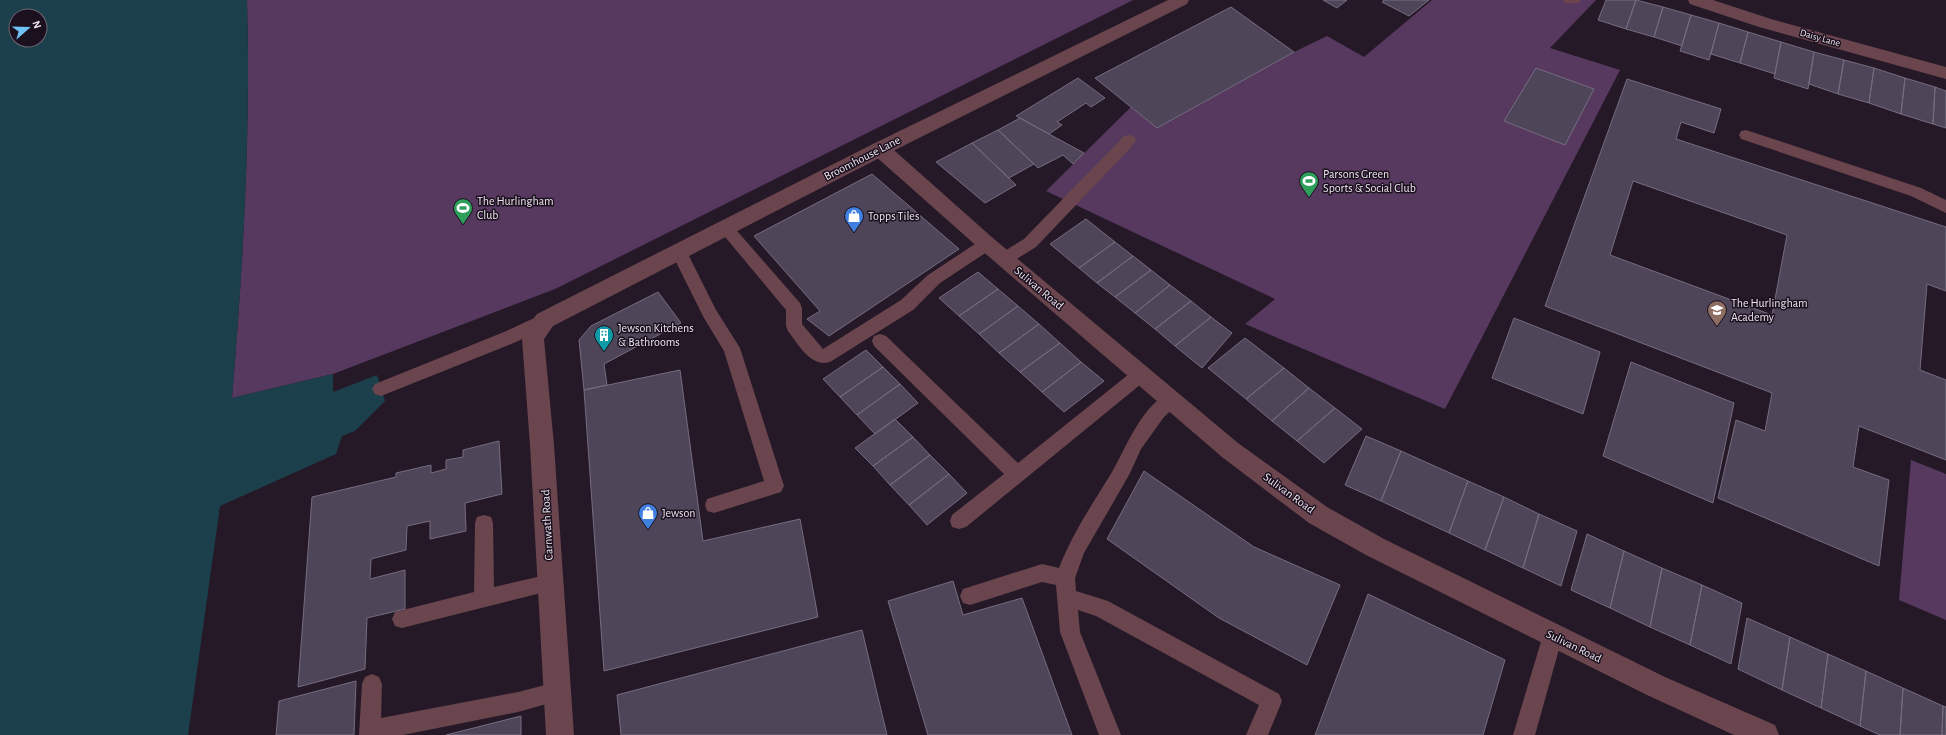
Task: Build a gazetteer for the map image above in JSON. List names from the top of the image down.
{
  "streets": {
    "street": [
      "Daisy Lane",
      "Broomhouse Lane",
      "Sulivan Road",
      "Carnwath Road"
    ]
  },
  "crossings": [
    ["Broomhouse Lane", "Sulivan Road"],
    ["Broomhouse Lane", "Carnwath Road"]
  ],
  "places": {
    "sports": ["Parsons Green Sports & Social Club", "The Hurlingham Club"],
    "shop": ["Topps Tiles", "Jewson"],
    "school or university": ["The Hurlingham Academy"],
    "building": ["Jewson Kitchens & Bathrooms"]
  },
  "north": "right"
}
